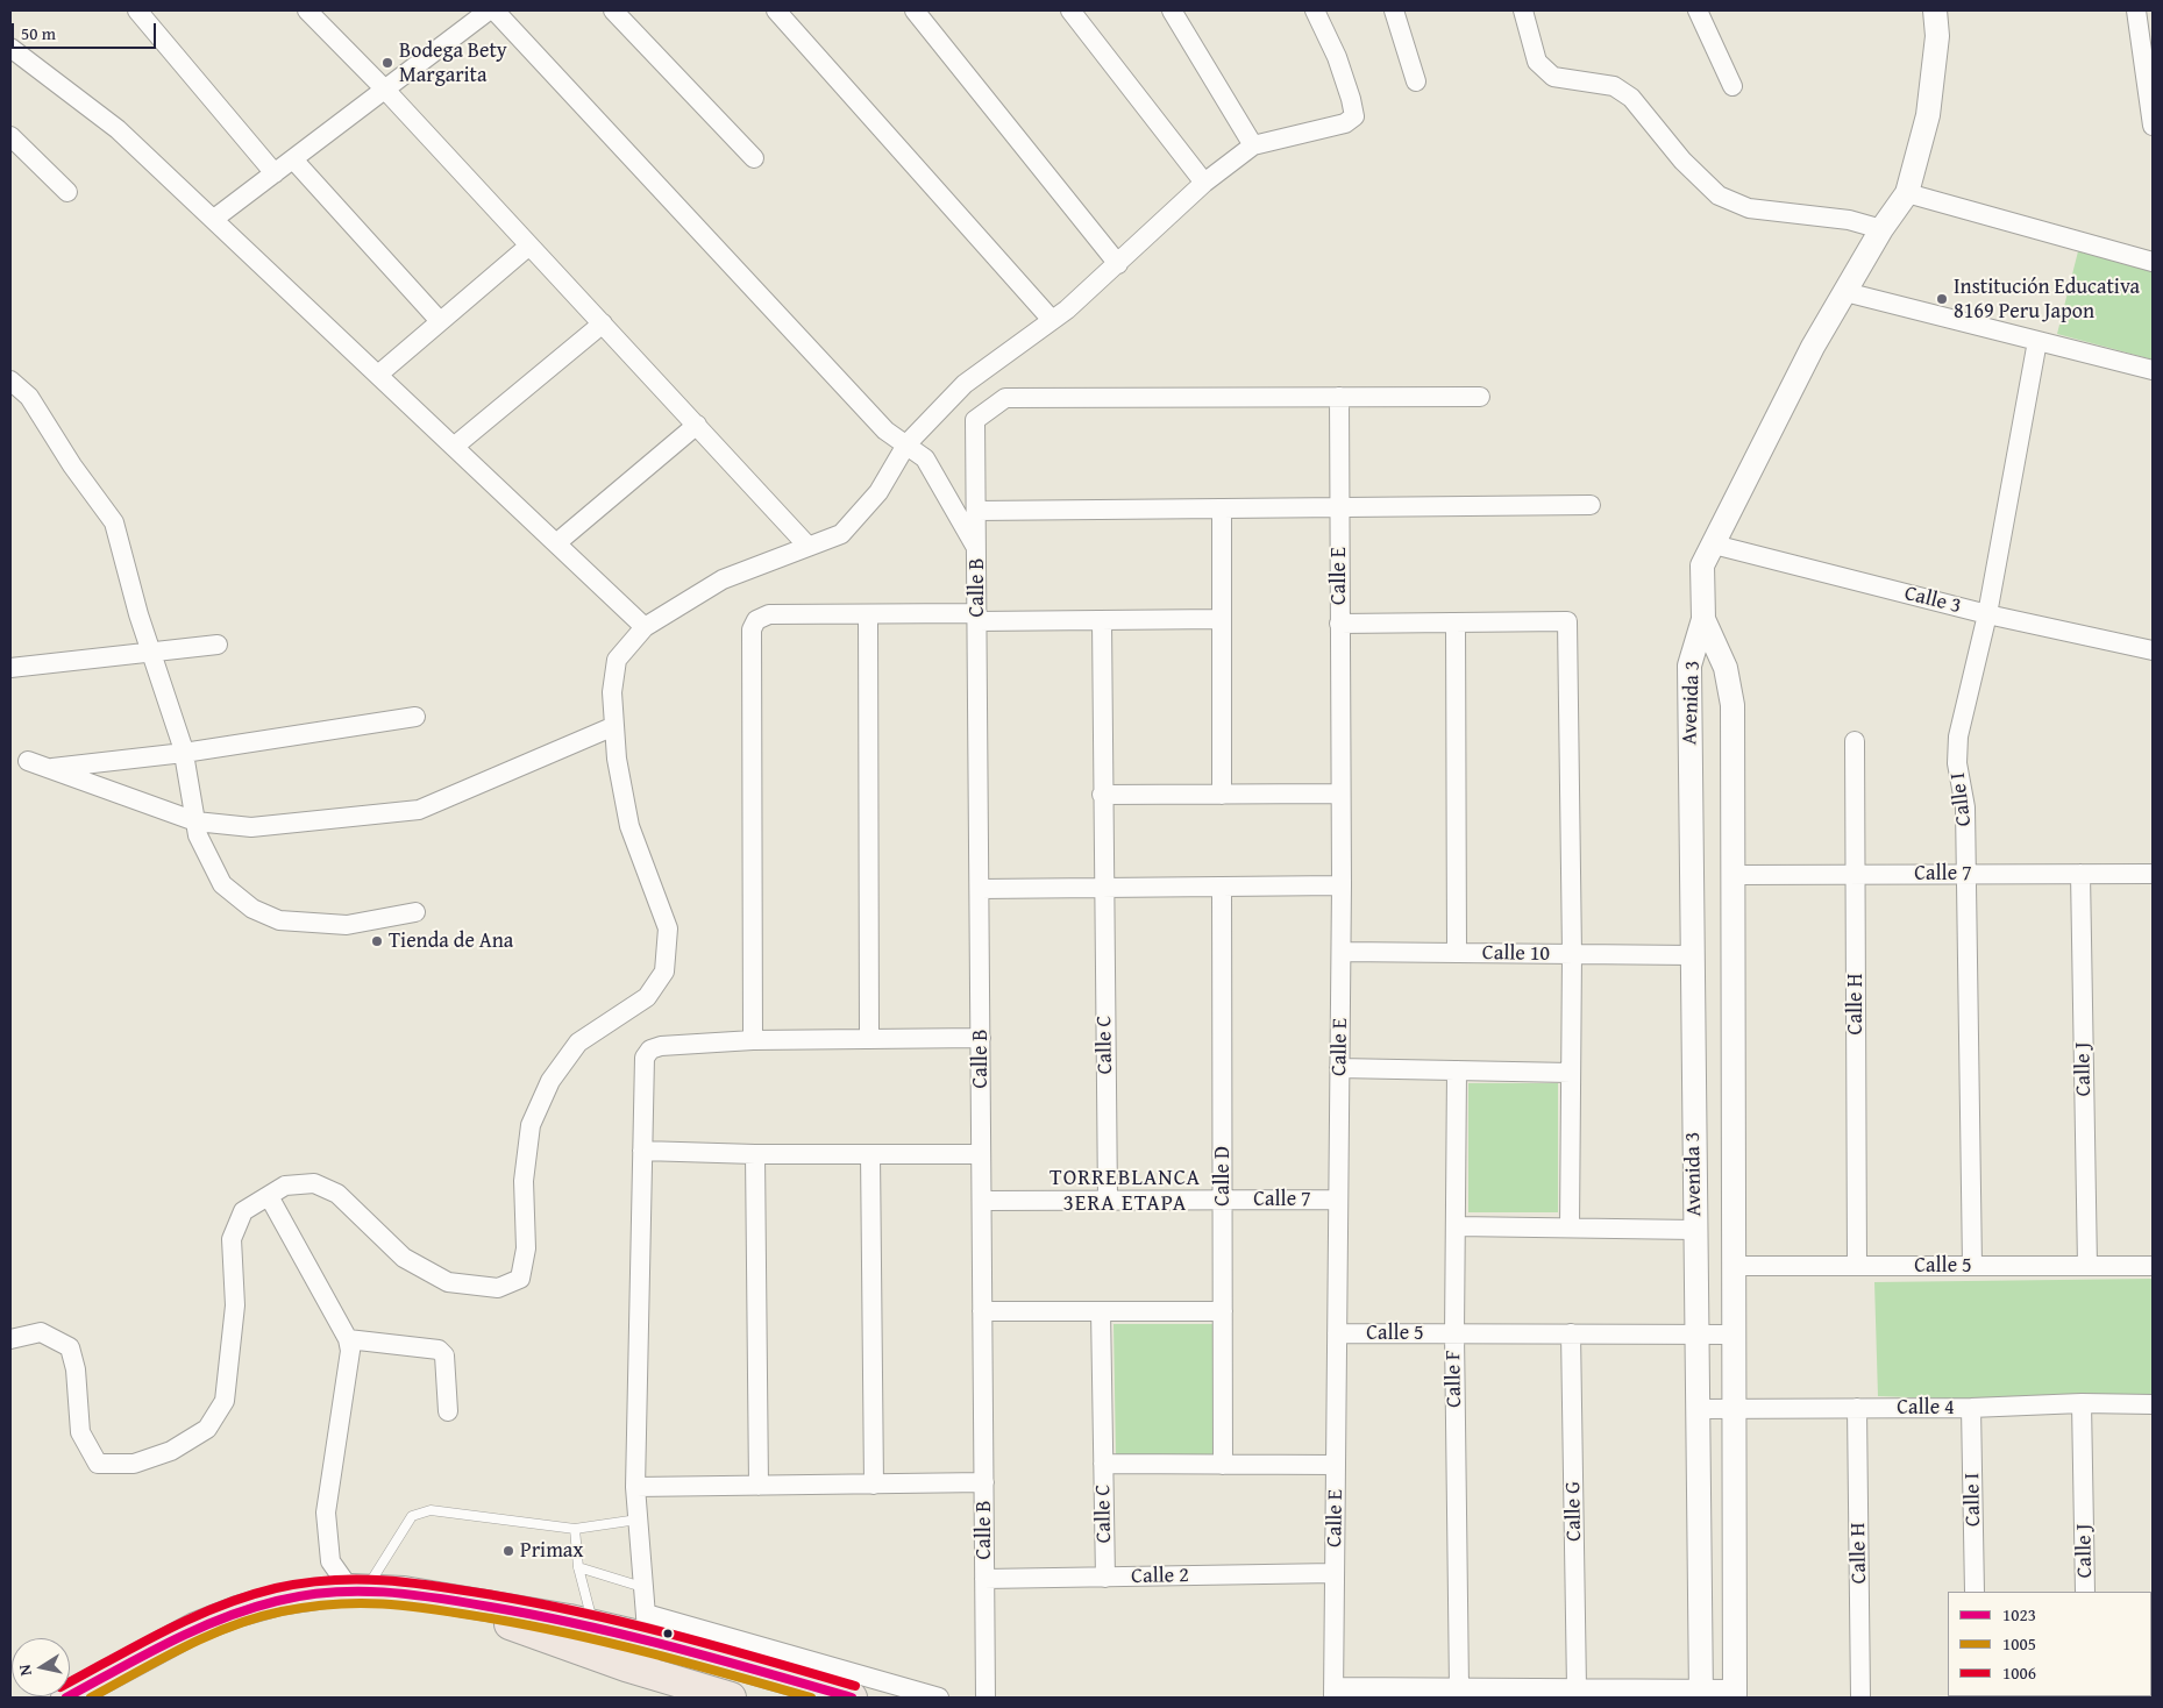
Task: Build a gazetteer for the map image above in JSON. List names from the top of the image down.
{
  "streets": {
    "street": [
      "Calle E",
      "Calle B",
      "Calle 3",
      "Avenida 3",
      "Calle I",
      "Calle 7",
      "Calle 10",
      "Calle H",
      "Calle C",
      "Calle J",
      "Calle D",
      "Calle 5",
      "Calle F",
      "Calle 4",
      "Calle G",
      "Calle 2"
    ]
  },
  "crossings": [
    ["Calle E", "Calle B"],
    ["Calle E", "Calle 7"],
    ["Calle E", "Calle 10"],
    ["Calle E", "Calle 5"],
    ["Calle E", "Calle 2"],
    ["Calle B", "Calle 7"],
    ["Calle B", "Calle 2"],
    ["Calle 3", "Calle I"],
    ["Avenida 3", "Calle 7"],
    ["Avenida 3", "Calle 10"],
    ["Avenida 3", "Calle 5"],
    ["Avenida 3", "Calle 4"],
    ["Calle I", "Calle 7"],
    ["Calle I", "Calle 5"],
    ["Calle I", "Calle 4"],
    ["Calle 7", "Calle H"],
    ["Calle 7", "Calle C"],
    ["Calle 7", "Calle J"],
    ["Calle 7", "Calle D"],
    ["Calle H", "Calle 5"],
    ["Calle H", "Calle 4"],
    ["Calle C", "Calle 2"],
    ["Calle J", "Calle 5"],
    ["Calle J", "Calle 4"],
    ["Calle 5", "Calle F"],
    ["Calle 5", "Calle G"]
  ],
  "districts": ["TORREBLANCA 3ERA ETAPA"],
  "places": [
    "Bodega Bety Margarita",
    "Institución Educativa 8169 Peru Japon",
    "Tienda de Ana",
    "Primax"
  ],
  "lines": ["transit line 1006", "transit line 1023", "transit line 1005"],
  "legend": ["1023", "1005", "1006"],
  "scale_bar": "50 m",
  "north": "left"
}
